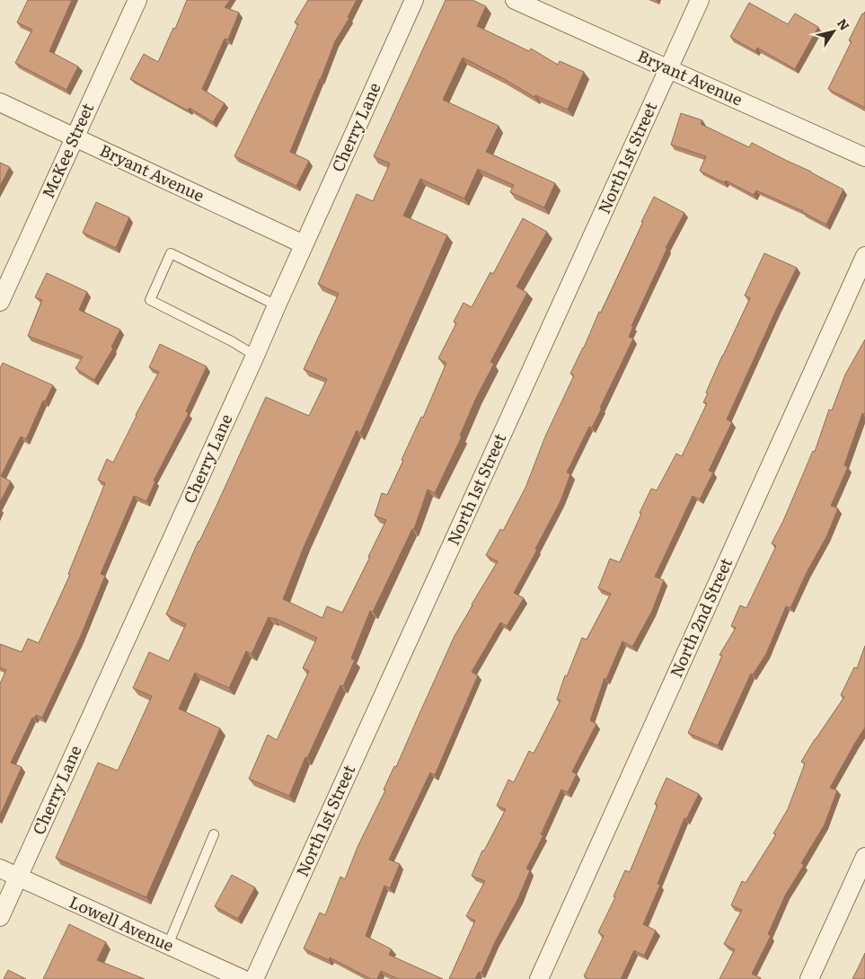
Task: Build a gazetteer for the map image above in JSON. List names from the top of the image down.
{
  "streets": {
    "street": [
      "Bryant Avenue",
      "Cherry Lane",
      "McKee Street",
      "North 1st Street",
      "North 2nd Street",
      "Lowell Avenue"
    ]
  },
  "crossings": [
    ["Bryant Avenue", "Cherry Lane"],
    ["Bryant Avenue", "McKee Street"],
    ["Bryant Avenue", "North 1st Street"],
    ["Cherry Lane", "Lowell Avenue"]
  ],
  "north": "top right"
}
